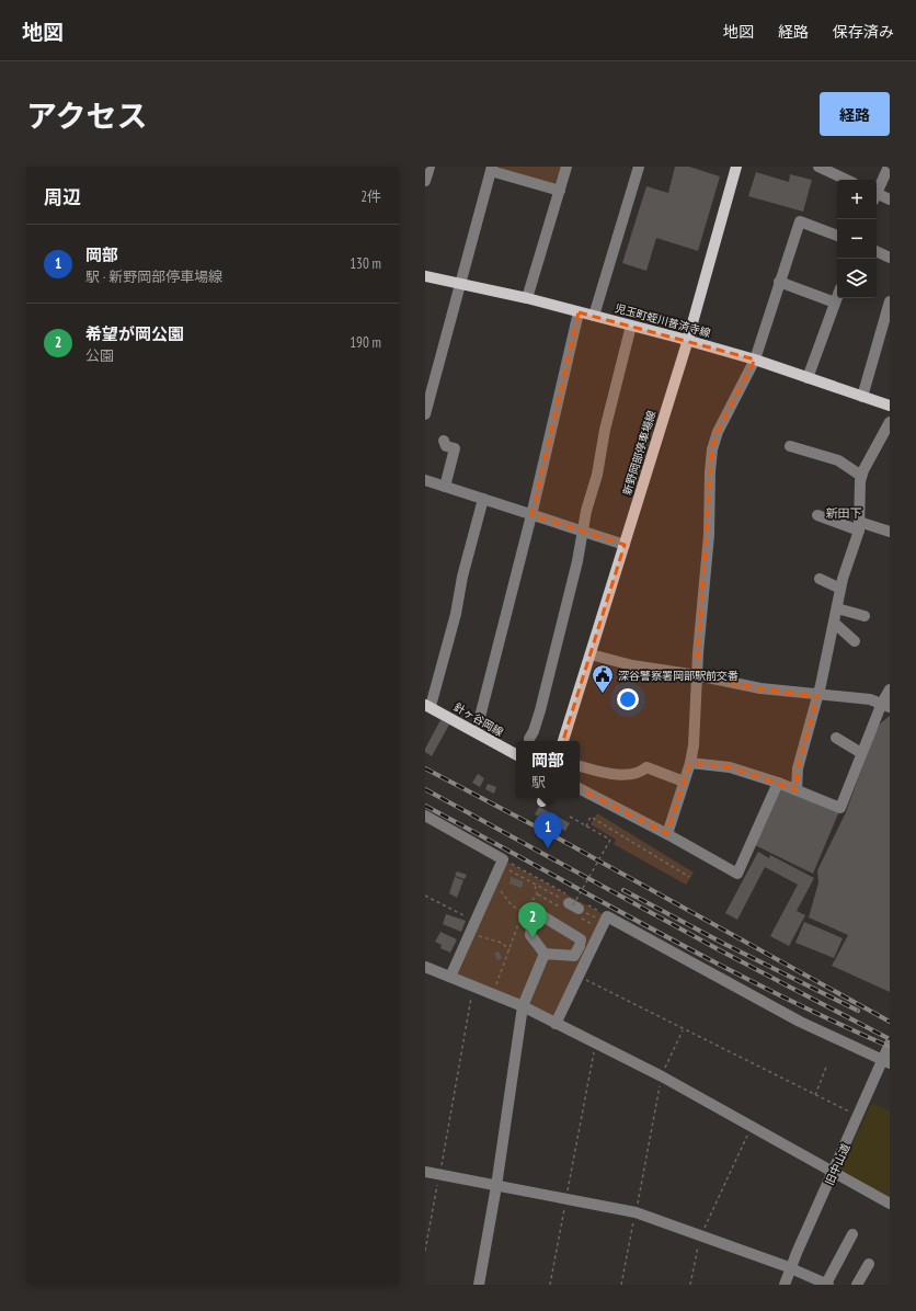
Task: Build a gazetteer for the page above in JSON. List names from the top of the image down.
{
  "streets": {
    "main road": ["児玉町蛭川普済寺線", "新野岡部停車場線", "針ヶ谷岡線"],
    "street": ["旧中山道"]
  },
  "crossings": [
    ["児玉町蛭川普済寺線", "新野岡部停車場線"]
  ],
  "districts": ["新田下"],
  "places": {
    "public building": ["深谷警察署岡部駅前交番"]
  },
  "page": {
    "header": "地図",
    "nav": ["地図", "経路", "保存済み"],
    "title": "アクセス",
    "buttons": "経路",
    "heading": ["周辺", "2件"],
    "map_buttons": ["+", "−"],
    "list": [
      {
        "mark": "1",
        "name": "岡部",
        "note": "駅 · 新野岡部停車場線",
        "value": "130 m"
      },
      {
        "mark": "2",
        "name": "希望が岡公園",
        "note": "公園",
        "value": "190 m"
      }
    ],
    "popup": ["岡部", "駅"],
    "pins": ["1", "2"]
  }
}
